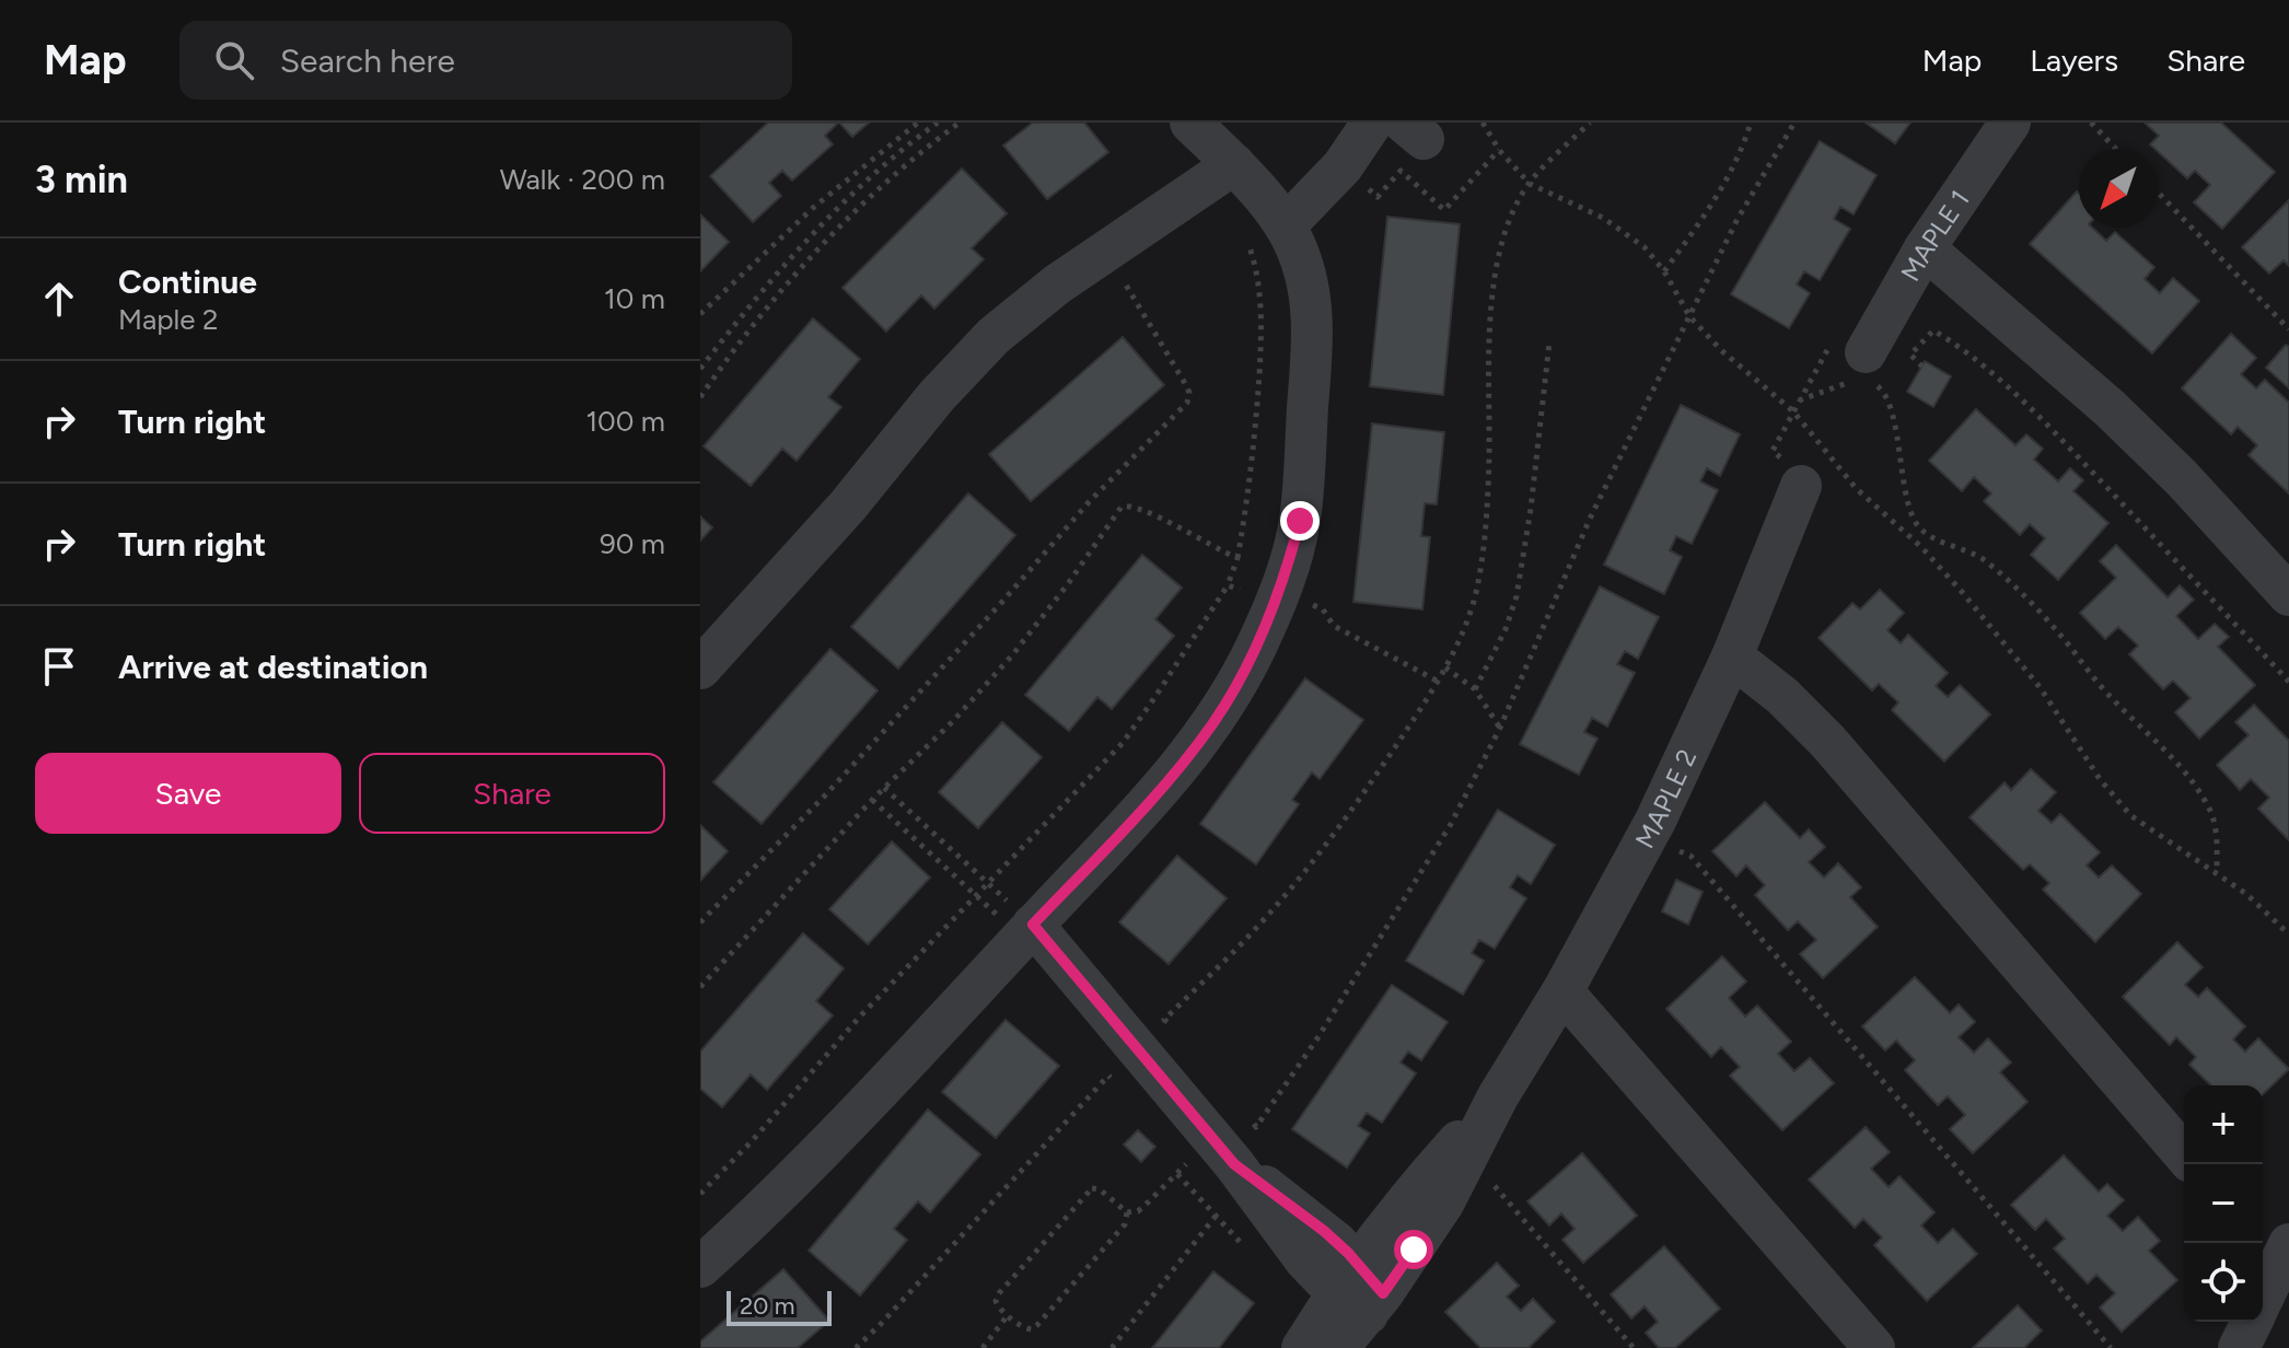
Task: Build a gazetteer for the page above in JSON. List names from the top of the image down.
{
  "streets": {
    "street": ["MAPLE 1", "MAPLE 2"]
  },
  "scale_bar": "20 m",
  "north": "bottom left",
  "page": {
    "header": "Map",
    "search": "Search here",
    "nav": ["Map", "Layers", "Share"],
    "heading": ["3 min", "Walk · 200 m"],
    "list": [
      ["Continue", "Maple 2", "10 m"],
      ["Turn right", "100 m"],
      ["Turn right", "90 m"],
      "Arrive at destination"
    ],
    "buttons": ["Save", "Share"],
    "map_buttons": ["+", "−"],
    "scale": "20 m"
  }
}
